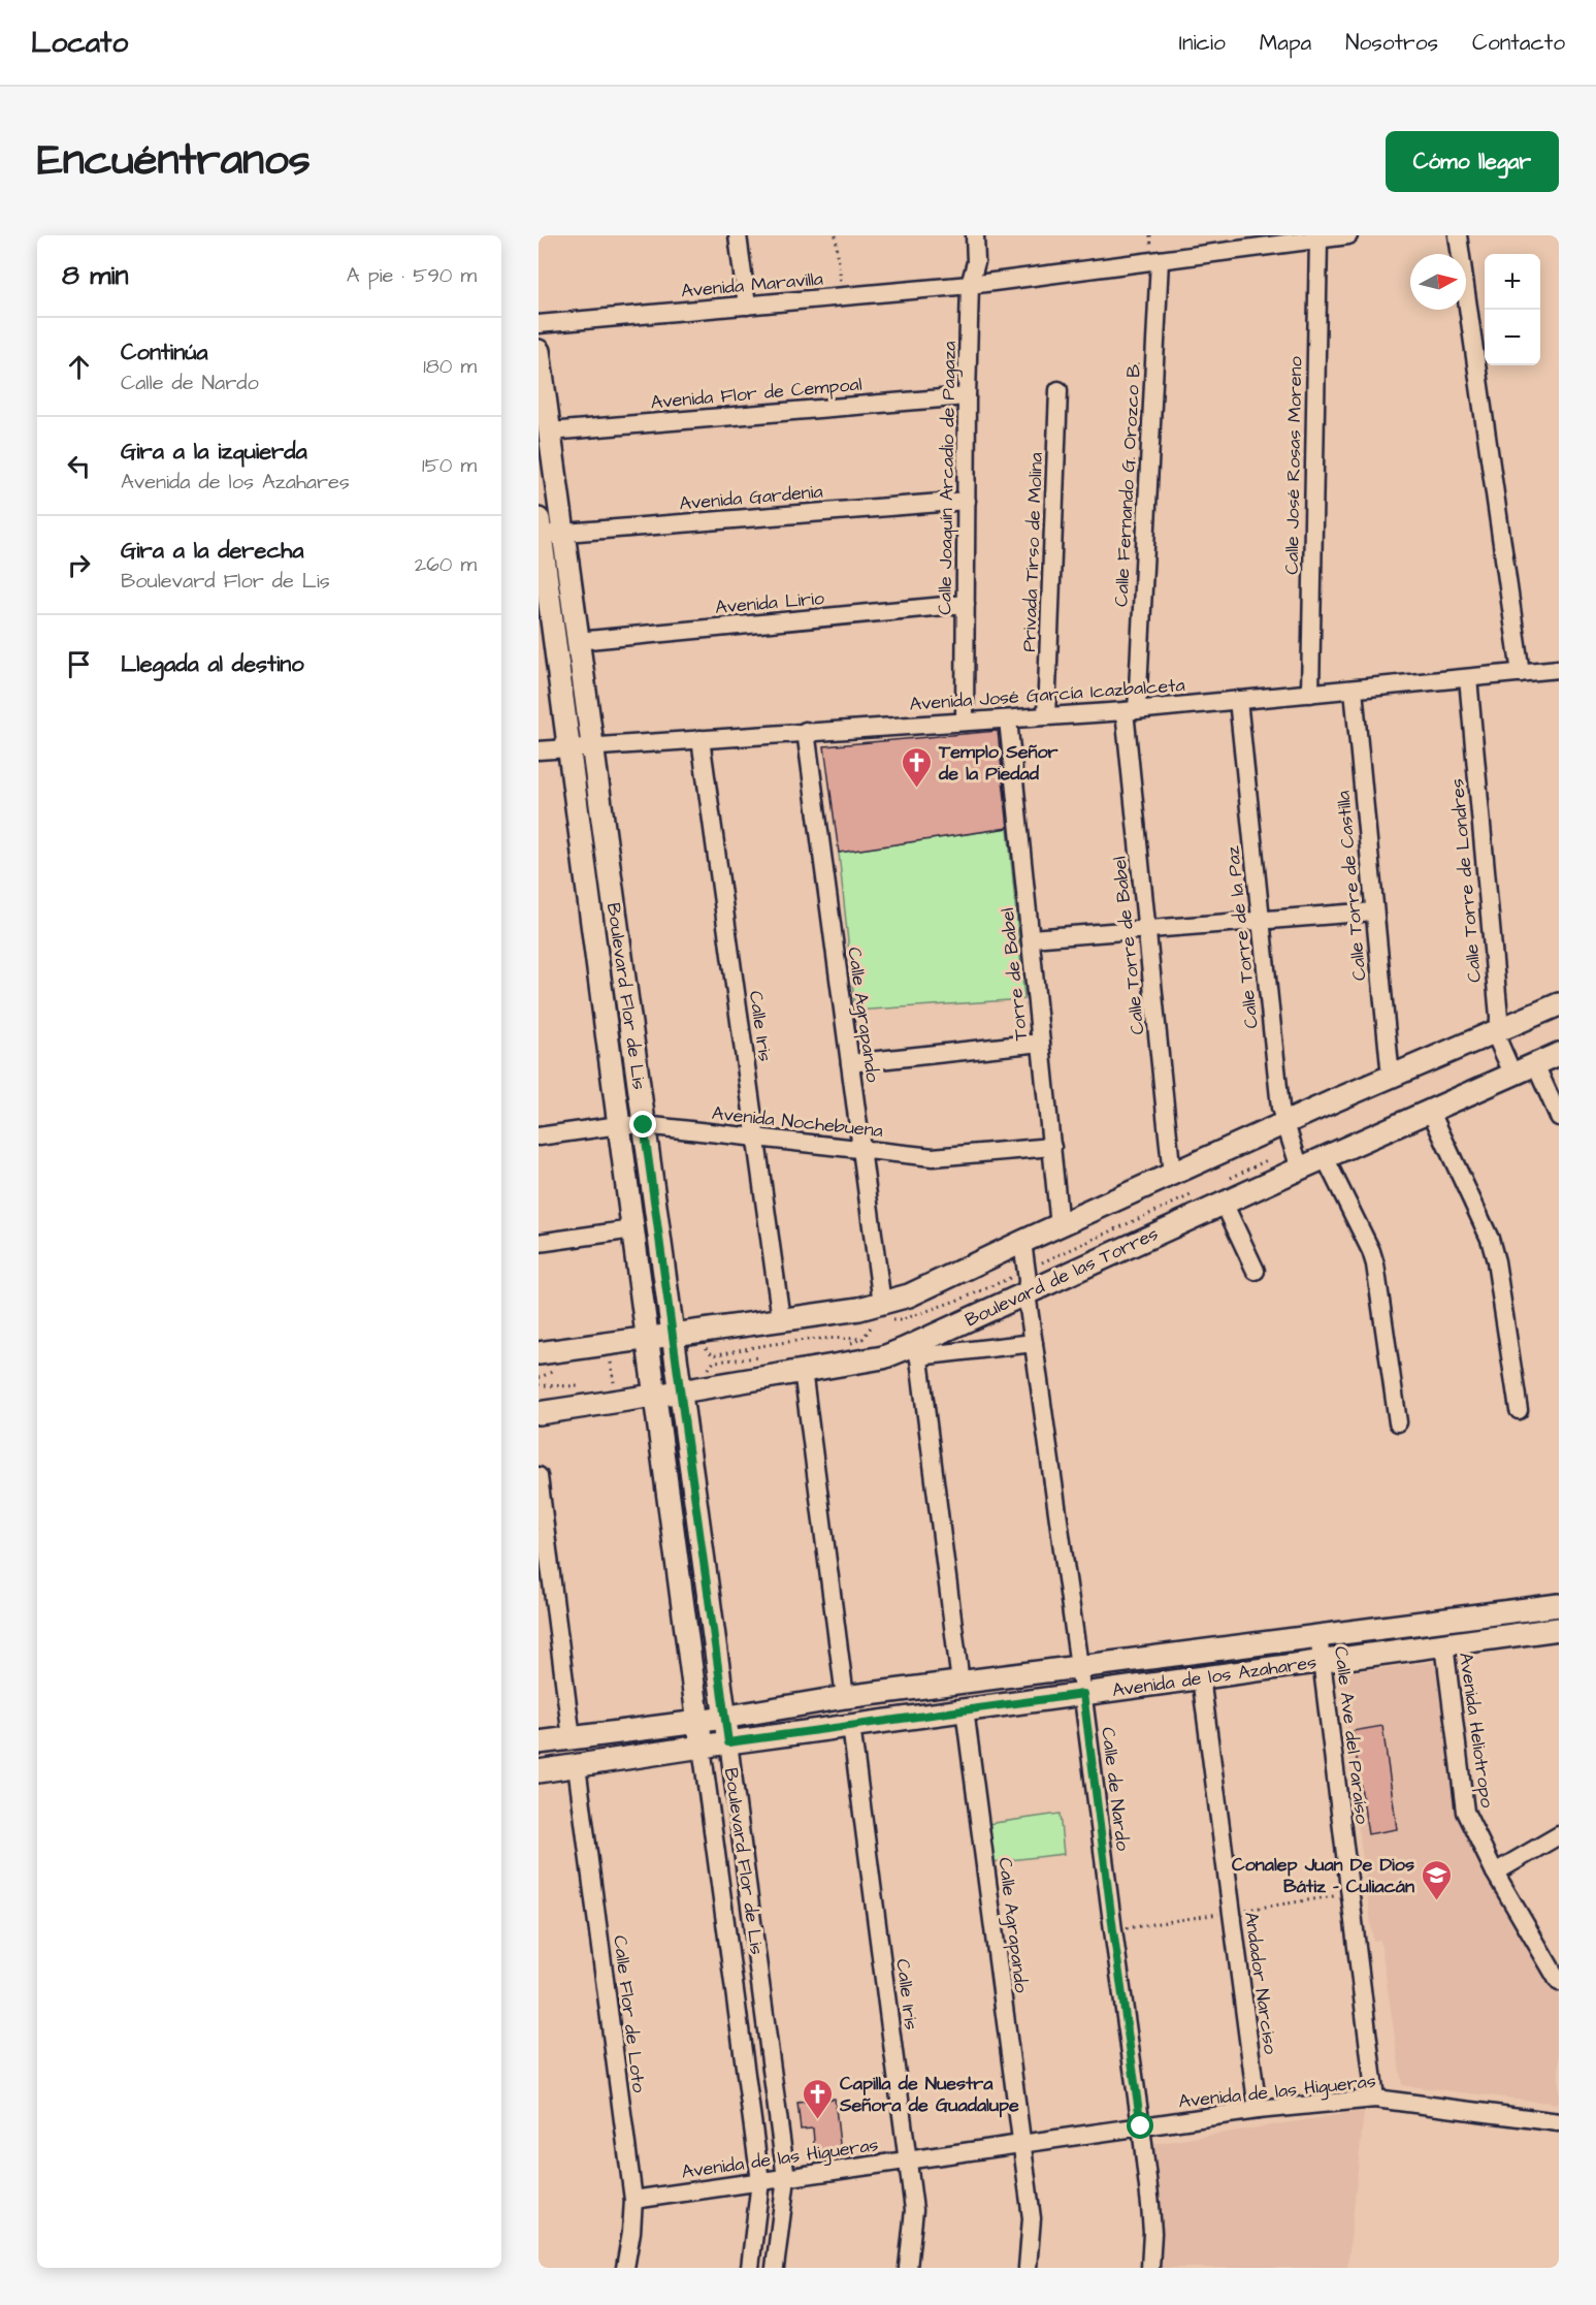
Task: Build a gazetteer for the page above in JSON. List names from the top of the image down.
{
  "streets": {
    "street": [
      "Avenida Maravilla",
      "Avenida Flor de Cempoal",
      "Calle José Rosas Moreno",
      "Calle Joaquín Arcadio de Pagaza",
      "Calle Fernando G. Orozco B.",
      "Avenida Gardenia",
      "Privada Tirso de Molina",
      "Avenida Lirio",
      "Avenida José García Icazbalceta",
      "Calle Torre de Londres",
      "Calle Torre de Castilla",
      "Calle Torre de la Paz",
      "Calle Torre de Babel",
      "Torre de Babel",
      "Boulevard Flor de Lis",
      "Calle Agrapando",
      "Calle Iris",
      "Avenida Nochebuena",
      "Boulevard de las Torres",
      "Avenida de los Azahares",
      "Avenida Heliotropo",
      "Calle Ave del Paraíso",
      "Calle de Nardo",
      "Andador Narciso",
      "Calle Flor de Loto",
      "Avenida de las Higueras"
    ]
  },
  "crossings": [
    ["Avenida Maravilla", "Calle José Rosas Moreno"],
    ["Avenida Maravilla", "Calle Joaquín Arcadio de Pagaza"],
    ["Avenida Maravilla", "Calle Fernando G. Orozco B."],
    ["Avenida Flor de Cempoal", "Calle Joaquín Arcadio de Pagaza"],
    ["Avenida Flor de Cempoal", "Boulevard Flor de Lis"],
    ["Calle José Rosas Moreno", "Avenida José García Icazbalceta"],
    ["Calle Joaquín Arcadio de Pagaza", "Avenida Gardenia"],
    ["Calle Joaquín Arcadio de Pagaza", "Avenida Lirio"],
    ["Calle Joaquín Arcadio de Pagaza", "Avenida José García Icazbalceta"],
    ["Calle Fernando G. Orozco B.", "Avenida José García Icazbalceta"],
    ["Calle Fernando G. Orozco B.", "Calle Torre de Babel"],
    ["Avenida Gardenia", "Boulevard Flor de Lis"],
    ["Privada Tirso de Molina", "Avenida José García Icazbalceta"],
    ["Avenida Lirio", "Boulevard Flor de Lis"],
    ["Avenida José García Icazbalceta", "Calle Torre de Londres"],
    ["Avenida José García Icazbalceta", "Calle Torre de Castilla"],
    ["Avenida José García Icazbalceta", "Calle Torre de la Paz"],
    ["Avenida José García Icazbalceta", "Calle Torre de Babel"],
    ["Avenida José García Icazbalceta", "Torre de Babel"],
    ["Avenida José García Icazbalceta", "Boulevard Flor de Lis"],
    ["Avenida José García Icazbalceta", "Calle Agrapando"],
    ["Avenida José García Icazbalceta", "Calle Iris"],
    ["Calle Torre de Londres", "Boulevard de las Torres"],
    ["Calle Torre de la Paz", "Boulevard de las Torres"],
    ["Torre de Babel", "Avenida Nochebuena"],
    ["Boulevard Flor de Lis", "Avenida Nochebuena"],
    ["Boulevard Flor de Lis", "Boulevard de las Torres"],
    ["Boulevard Flor de Lis", "Avenida de los Azahares"],
    ["Boulevard Flor de Lis", "Avenida de las Higueras"],
    ["Calle Agrapando", "Avenida Nochebuena"],
    ["Calle Agrapando", "Avenida de los Azahares"],
    ["Calle Agrapando", "Avenida de las Higueras"],
    ["Calle Iris", "Avenida Nochebuena"],
    ["Calle Iris", "Avenida de los Azahares"],
    ["Calle Iris", "Avenida de las Higueras"],
    ["Boulevard de las Torres", "Calle de Nardo"],
    ["Avenida de los Azahares", "Avenida Heliotropo"],
    ["Avenida de los Azahares", "Calle Ave del Paraíso"],
    ["Avenida de los Azahares", "Calle de Nardo"],
    ["Avenida de los Azahares", "Andador Narciso"],
    ["Avenida de los Azahares", "Calle Flor de Loto"],
    ["Calle Ave del Paraíso", "Avenida de las Higueras"],
    ["Calle de Nardo", "Avenida de las Higueras"],
    ["Andador Narciso", "Avenida de las Higueras"],
    ["Calle Flor de Loto", "Avenida de las Higueras"]
  ],
  "places": {
    "church": ["Templo Señor de la Piedad", "Capilla de Nuestra Señora de Guadalupe"],
    "school or university": ["Conalep Juan De Dios Bátiz - Culiacán"]
  },
  "north": "right",
  "page": {
    "header": "Locato",
    "nav": [
      "Inicio",
      "Mapa",
      "Nosotros",
      "Contacto"
    ],
    "title": "Encuéntranos",
    "buttons": "Cómo llegar",
    "heading": ["8 min", "A pie · 590 m"],
    "map_buttons": ["+", "−"],
    "list": [
      ["Continúa", "Calle de Nardo", "180 m"],
      ["Gira a la izquierda", "Avenida de los Azahares", "150 m"],
      ["Gira a la derecha", "Boulevard Flor de Lis", "260 m"],
      "Llegada al destino"
    ]
  }
}
